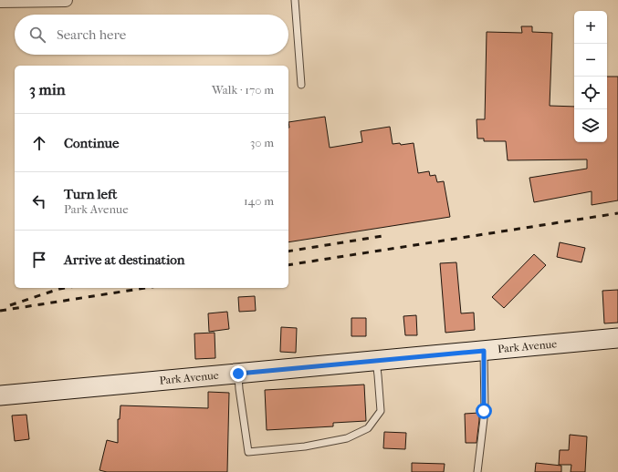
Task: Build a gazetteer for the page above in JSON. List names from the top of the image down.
{
  "streets": {
    "main road": ["Park Avenue"]
  },
  "page": {
    "map_buttons": ["+", "−"],
    "search": "Search here",
    "heading": ["3 min", "Walk · 170 m"],
    "list": [
      ["Continue", "30 m"],
      ["Turn left", "Park Avenue", "140 m"],
      "Arrive at destination"
    ]
  }
}
